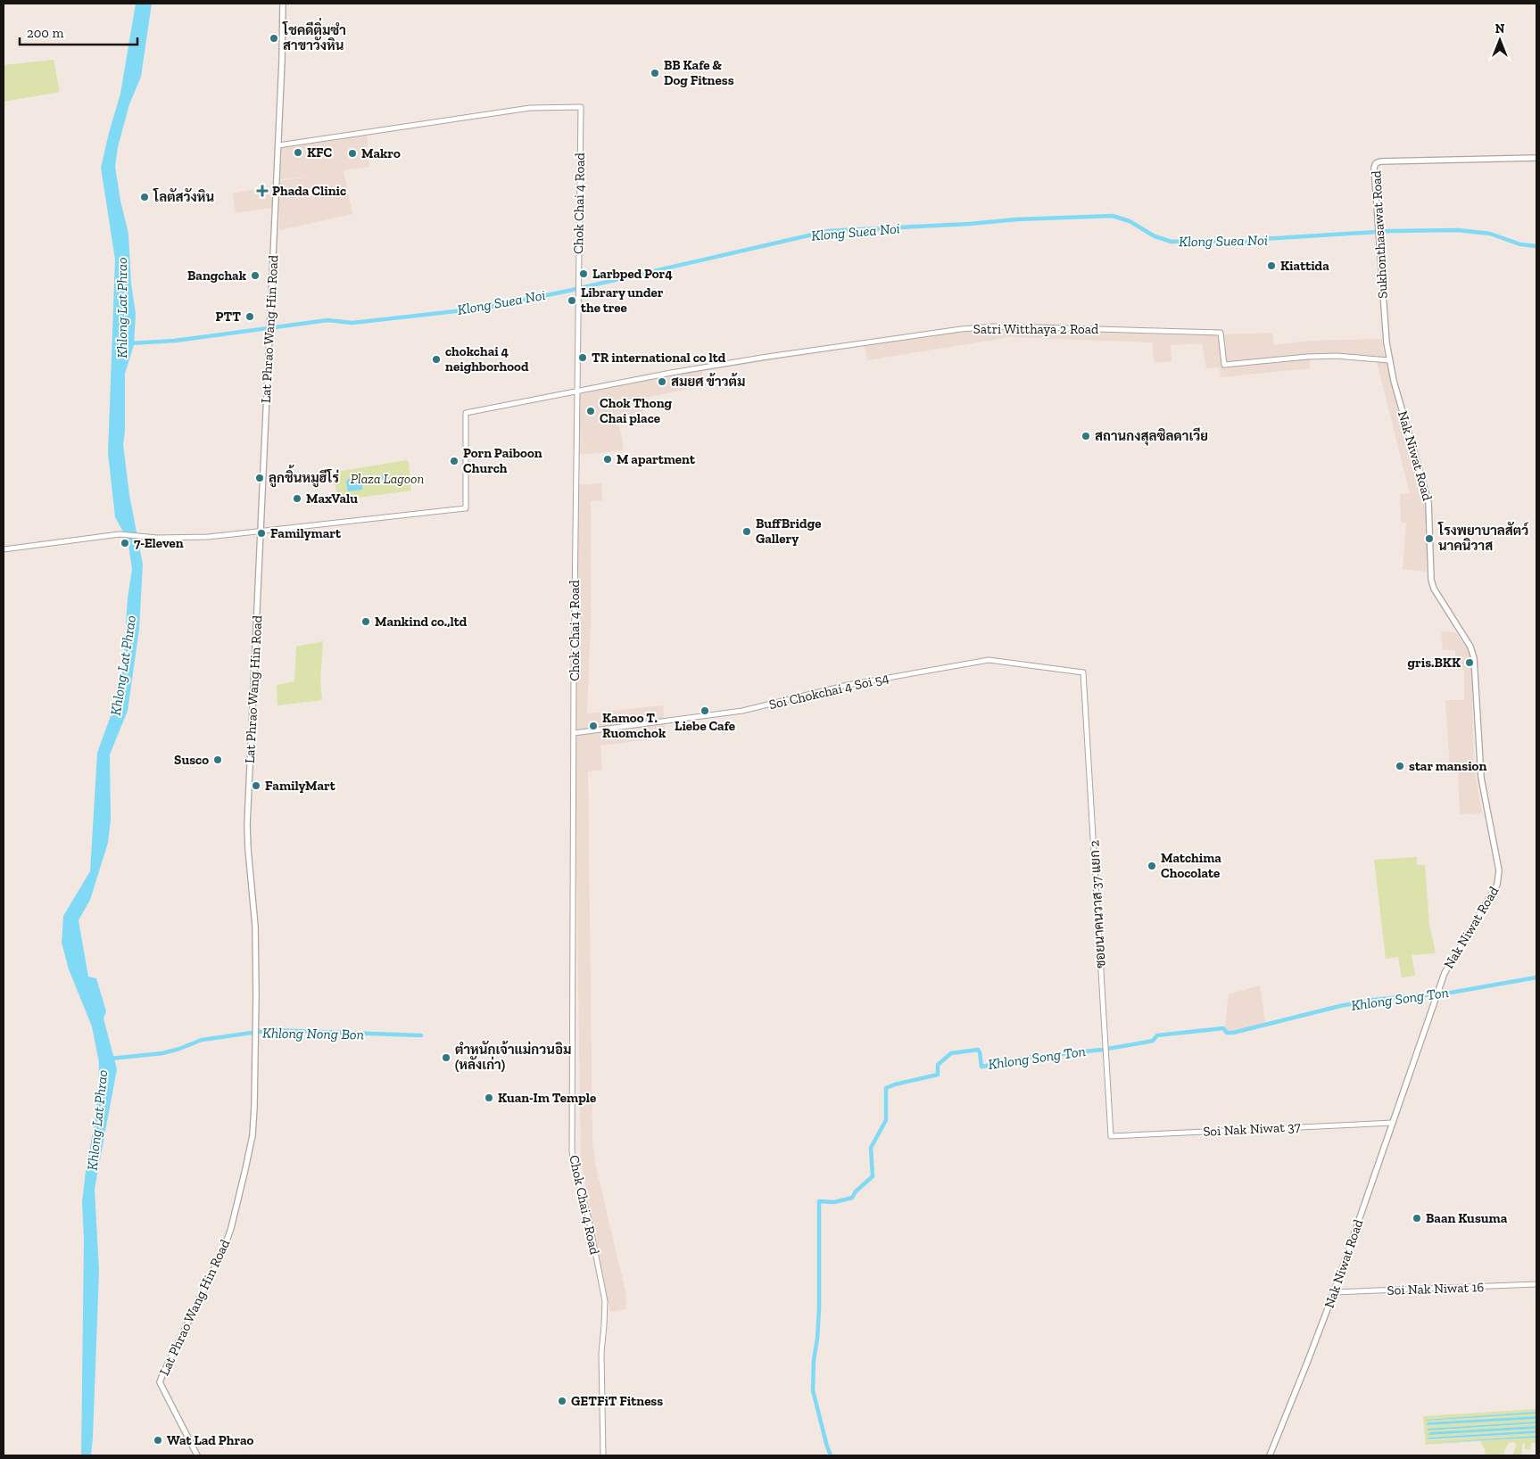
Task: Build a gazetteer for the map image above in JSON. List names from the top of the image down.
{
  "streets": {
    "main road": ["Sukhonthasawat Road", "Lat Phrao Wang Hin Road", "Nak Niwat Road"],
    "street": [
      "Chok Chai 4 Road",
      "Satri Witthaya 2 Road",
      "Soi Chokchai 4 Soi 54",
      "ซอยนาคนวาส 37 แยก 2",
      "Soi Nak Niwat 37",
      "Soi Nak Niwat 16"
    ]
  },
  "crossings": [
    ["Chok Chai 4 Road", "Lat Phrao Wang Hin Road"],
    ["Chok Chai 4 Road", "Satri Witthaya 2 Road"],
    ["Chok Chai 4 Road", "Soi Chokchai 4 Soi 54"],
    ["Sukhonthasawat Road", "Satri Witthaya 2 Road"],
    ["Sukhonthasawat Road", "Nak Niwat Road"],
    ["Satri Witthaya 2 Road", "Nak Niwat Road"],
    ["Nak Niwat Road", "Soi Nak Niwat 37"],
    ["Nak Niwat Road", "Soi Nak Niwat 16"],
    ["Soi Chokchai 4 Soi 54", "ซอยนาคนวาส 37 แยก 2"],
    ["ซอยนาคนวาส 37 แยก 2", "Soi Nak Niwat 37"]
  ],
  "water": [
    "Klong Suea Noi",
    "Khlong Lat Phrao",
    "Khlong Song Ton",
    "Khlong Nong Bon"
  ],
  "parks": ["Plaza Lagoon"],
  "places": {
    "other": [
      "โชคดีติ่มซำ สาขาวังหิน",
      "BB Kafe & Dog Fitness",
      "KFC",
      "Makro",
      "โลตัสวังหิน",
      "Kiattida",
      "Larbped Por4",
      "Bangchak",
      "Library under the tree",
      "PTT",
      "TR international co ltd",
      "chokchai 4 neighborhood",
      "สมยศ ข้าวต้ม",
      "Chok Thong Chai place",
      "สถานกงสุลซิลดาเวีย",
      "M apartment",
      "Porn Paiboon Church",
      "ลูกชิ้นหมูฮีโร่",
      "MaxValu",
      "BuffBridge Gallery",
      "Familymart",
      "โรงพยาบาลสัตว์ นาคนิวาส",
      "7-Eleven",
      "Mankind co.,ltd",
      "gris.BKK",
      "Liebe Cafe",
      "Kamoo T. Ruomchok",
      "Susco",
      "star mansion",
      "FamilyMart",
      "Matchima Chocolate",
      "ตำหนักเจ้าแม่กวนอิม (หลังเก่า)",
      "Kuan-Im Temple",
      "Baan Kusuma",
      "GETFiT Fitness",
      "Wat Lad Phrao"
    ],
    "health": ["Phada Clinic"]
  },
  "scale_bar": "200 m",
  "north": "top"
}
